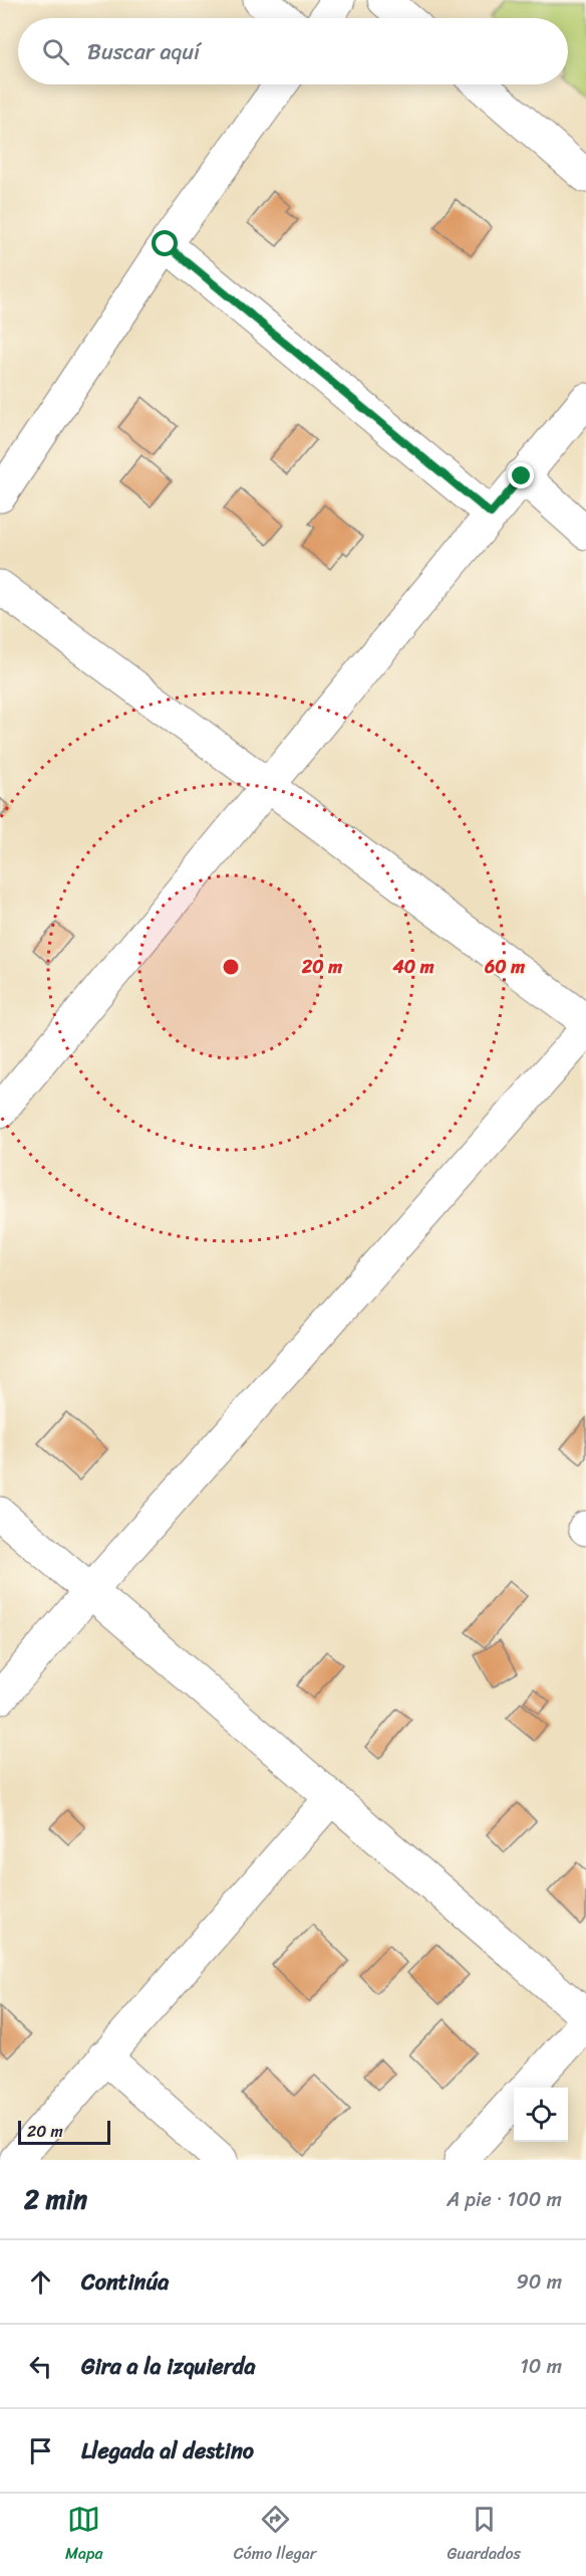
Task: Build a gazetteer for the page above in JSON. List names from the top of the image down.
{
  "scale_bar": "20 m",
  "page": {
    "search": "Buscar aquí",
    "scale": "20 m",
    "heading": ["2 min", "A pie · 100 m"],
    "list": [
      ["Continúa", "90 m"],
      ["Gira a la izquierda", "10 m"],
      "Llegada al destino"
    ],
    "nav": ["Mapa", "Cómo llegar", "Guardados"]
  },
  "rings": ["20 m", "40 m", "60 m"]
}
